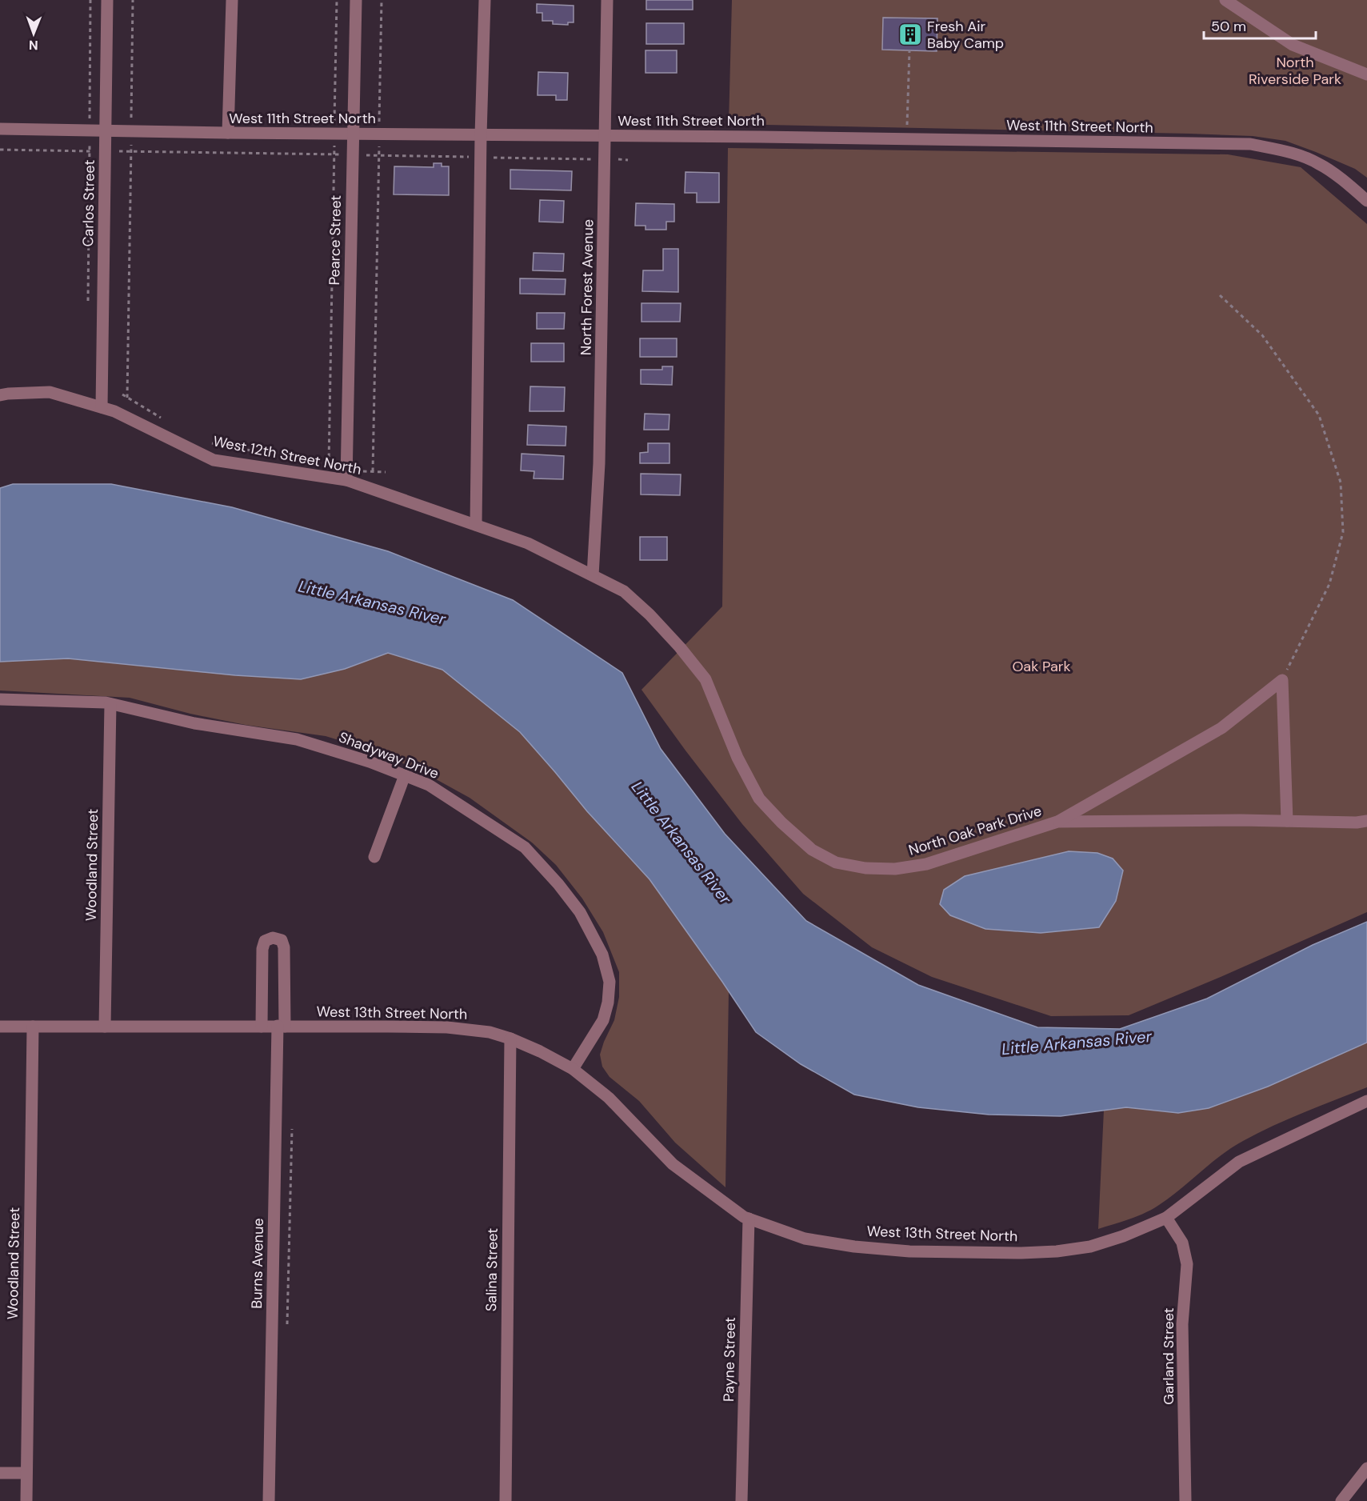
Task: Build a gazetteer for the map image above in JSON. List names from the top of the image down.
{
  "streets": {
    "street": [
      "West 11th Street North",
      "Carlos Street",
      "Pearce Street",
      "North Forest Avenue",
      "West 12th Street North",
      "Shadyway Drive",
      "North Oak Park Drive",
      "Woodland Street",
      "West 13th Street North",
      "Burns Avenue",
      "Salina Street",
      "Garland Street",
      "Payne Street"
    ]
  },
  "crossings": [
    ["West 11th Street North", "Carlos Street"],
    ["West 11th Street North", "Pearce Street"],
    ["West 11th Street North", "North Forest Avenue"],
    ["Carlos Street", "West 12th Street North"],
    ["Pearce Street", "West 12th Street North"],
    ["North Forest Avenue", "West 12th Street North"],
    ["North Forest Avenue", "North Oak Park Drive"],
    ["West 12th Street North", "North Oak Park Drive"],
    ["Shadyway Drive", "Woodland Street"],
    ["Shadyway Drive", "West 13th Street North"],
    ["Woodland Street", "West 13th Street North"],
    ["West 13th Street North", "Burns Avenue"],
    ["West 13th Street North", "Salina Street"],
    ["West 13th Street North", "Garland Street"],
    ["West 13th Street North", "Payne Street"]
  ],
  "water": ["Little Arkansas River"],
  "parks": ["North Riverside Park", "Oak Park"],
  "places": {
    "building": ["Fresh Air Baby Camp"]
  },
  "scale_bar": "50 m",
  "north": "bottom"
}
